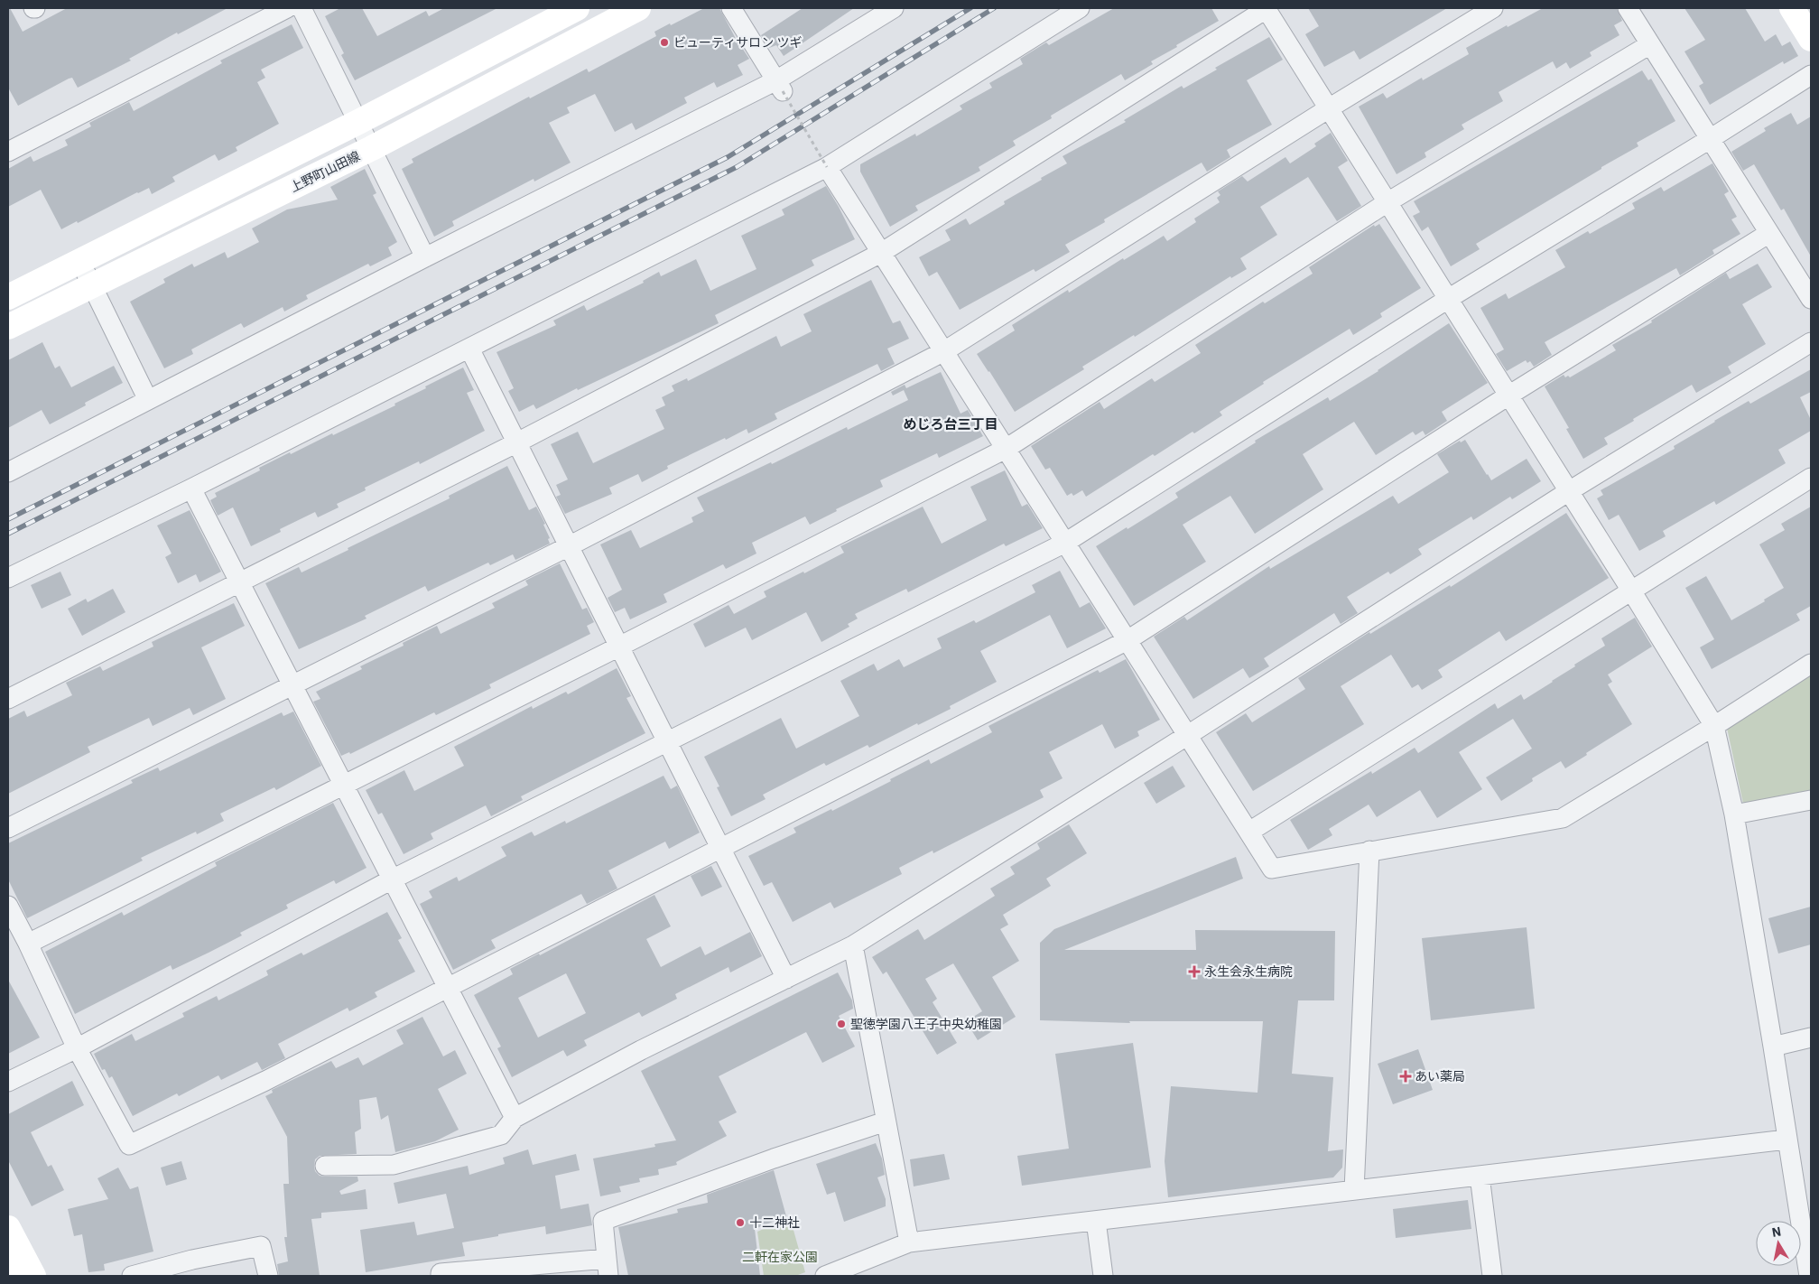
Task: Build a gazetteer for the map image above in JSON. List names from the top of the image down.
{
  "streets": {
    "street": ["上野町山田線"]
  },
  "districts": ["めじろ台三丁目"],
  "parks": ["二軒在家公園"],
  "places": {
    "other": ["ビューティサロン ツギ", "聖徳学園八王子中央幼稚園", "十二神社"],
    "health": ["永生会永生病院", "あい薬局"]
  },
  "north": "top"
}
